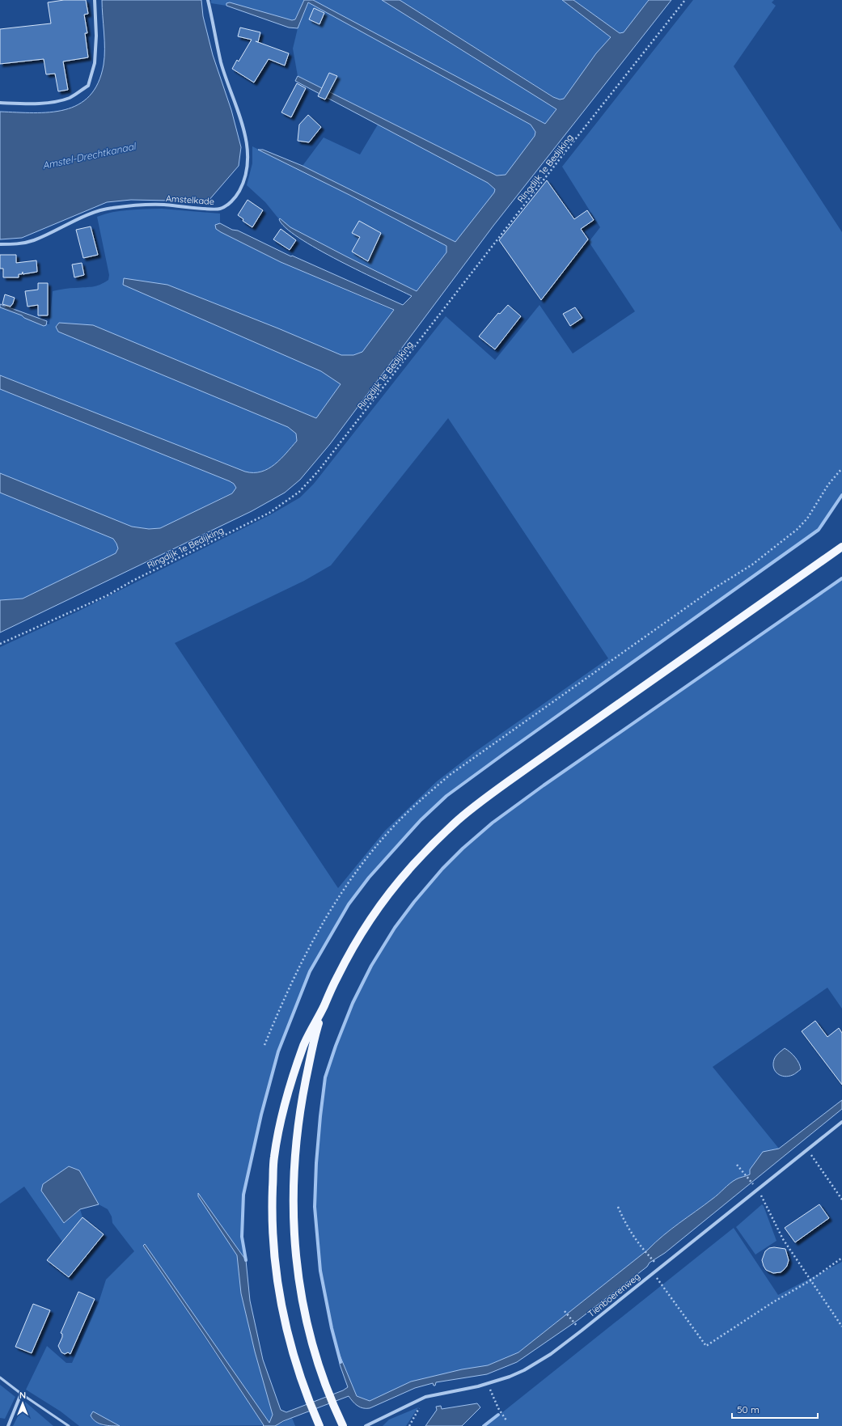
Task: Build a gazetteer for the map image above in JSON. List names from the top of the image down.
{
  "streets": {
    "street": ["Amstelkade", "Tienboerenweg"],
    "path": ["Ringdijk 1e Bedijking"]
  },
  "water": ["Amstel-Drechtkanaal"],
  "scale_bar": "50 m",
  "north": "top"
}
